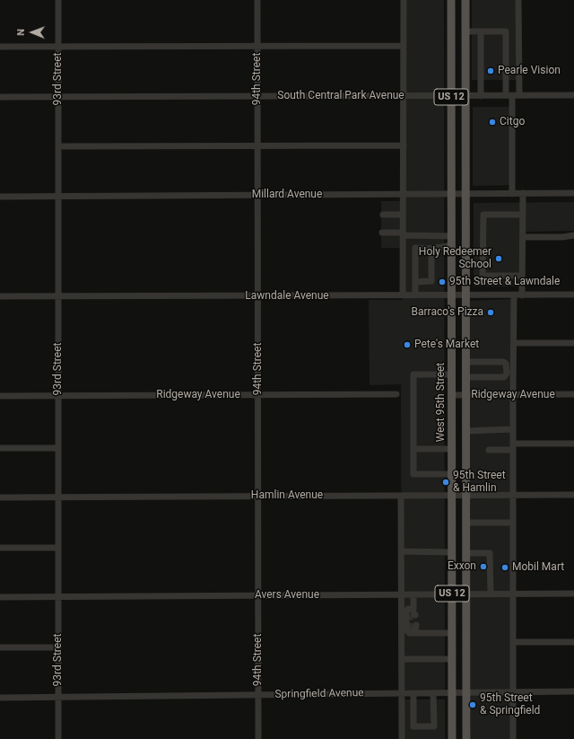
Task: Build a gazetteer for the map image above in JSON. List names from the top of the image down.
{
  "streets": {
    "main road": ["US 12", "West 95th Street"],
    "street": [
      "93rd Street",
      "94th Street",
      "South Central Park Avenue",
      "Millard Avenue",
      "Lawndale Avenue",
      "Ridgeway Avenue",
      "Hamlin Avenue",
      "Avers Avenue",
      "Springfield Avenue"
    ]
  },
  "crossings": [
    ["93rd Street", "South Central Park Avenue"],
    ["93rd Street", "Millard Avenue"],
    ["93rd Street", "Lawndale Avenue"],
    ["93rd Street", "Ridgeway Avenue"],
    ["93rd Street", "Hamlin Avenue"],
    ["93rd Street", "Avers Avenue"],
    ["93rd Street", "Springfield Avenue"],
    ["94th Street", "South Central Park Avenue"],
    ["94th Street", "Millard Avenue"],
    ["94th Street", "Lawndale Avenue"],
    ["94th Street", "Ridgeway Avenue"],
    ["94th Street", "Hamlin Avenue"],
    ["94th Street", "Avers Avenue"],
    ["94th Street", "Springfield Avenue"],
    ["South Central Park Avenue", "US 12"],
    ["South Central Park Avenue", "West 95th Street"],
    ["US 12", "Millard Avenue"],
    ["US 12", "Lawndale Avenue"],
    ["US 12", "Ridgeway Avenue"],
    ["US 12", "Hamlin Avenue"],
    ["US 12", "Avers Avenue"],
    ["US 12", "Springfield Avenue"],
    ["Millard Avenue", "West 95th Street"],
    ["Lawndale Avenue", "West 95th Street"],
    ["Ridgeway Avenue", "West 95th Street"],
    ["West 95th Street", "Hamlin Avenue"],
    ["West 95th Street", "Avers Avenue"],
    ["West 95th Street", "Springfield Avenue"]
  ],
  "places": [
    "Pearle Vision",
    "Citgo",
    "Holy Redeemer School",
    "95th Street & Lawndale",
    "Barraco's Pizza",
    "Pete's Market",
    "95th Street & Hamlin",
    "Exxon",
    "Mobil Mart",
    "95th Street & Springfield"
  ],
  "north": "left"
}
